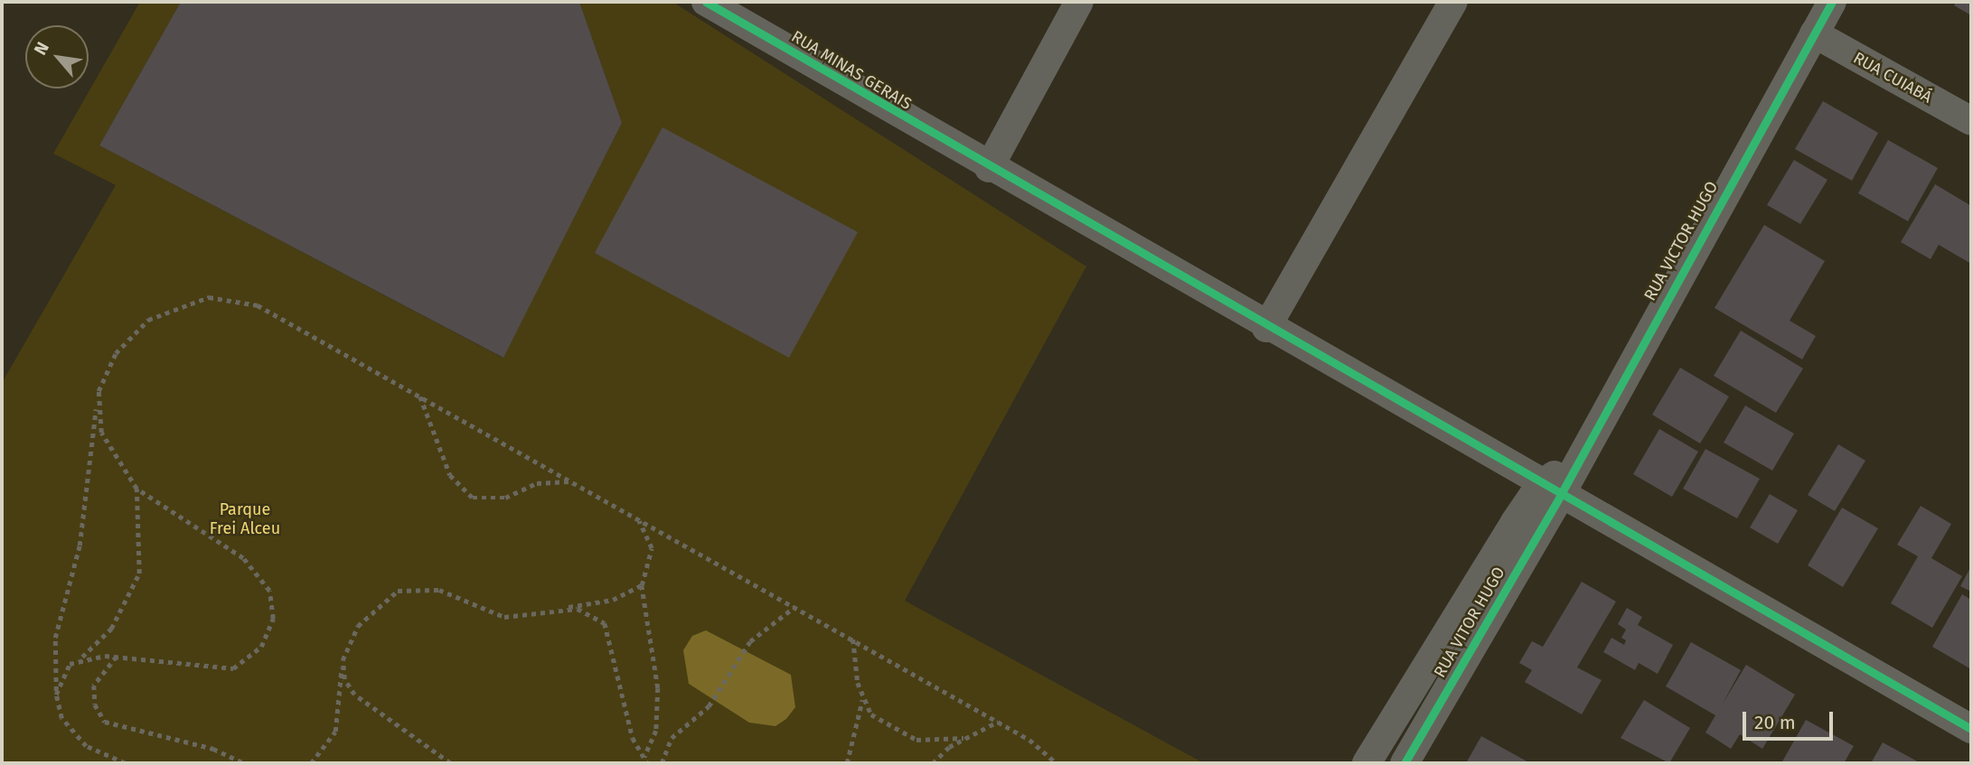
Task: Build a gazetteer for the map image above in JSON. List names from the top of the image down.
{
  "streets": {
    "street": [
      "RUA MINAS GERAIS",
      "RUA CUIABÁ",
      "RUA VICTOR HUGO",
      "RUA VITOR HUGO"
    ]
  },
  "crossings": [
    ["RUA MINAS GERAIS", "RUA VICTOR HUGO"],
    ["RUA MINAS GERAIS", "RUA VITOR HUGO"],
    ["RUA CUIABÁ", "RUA VICTOR HUGO"],
    ["RUA VICTOR HUGO", "RUA VITOR HUGO"]
  ],
  "parks": ["Parque Frei Alceu"],
  "scale_bar": "20 m",
  "north": "top left"
}
